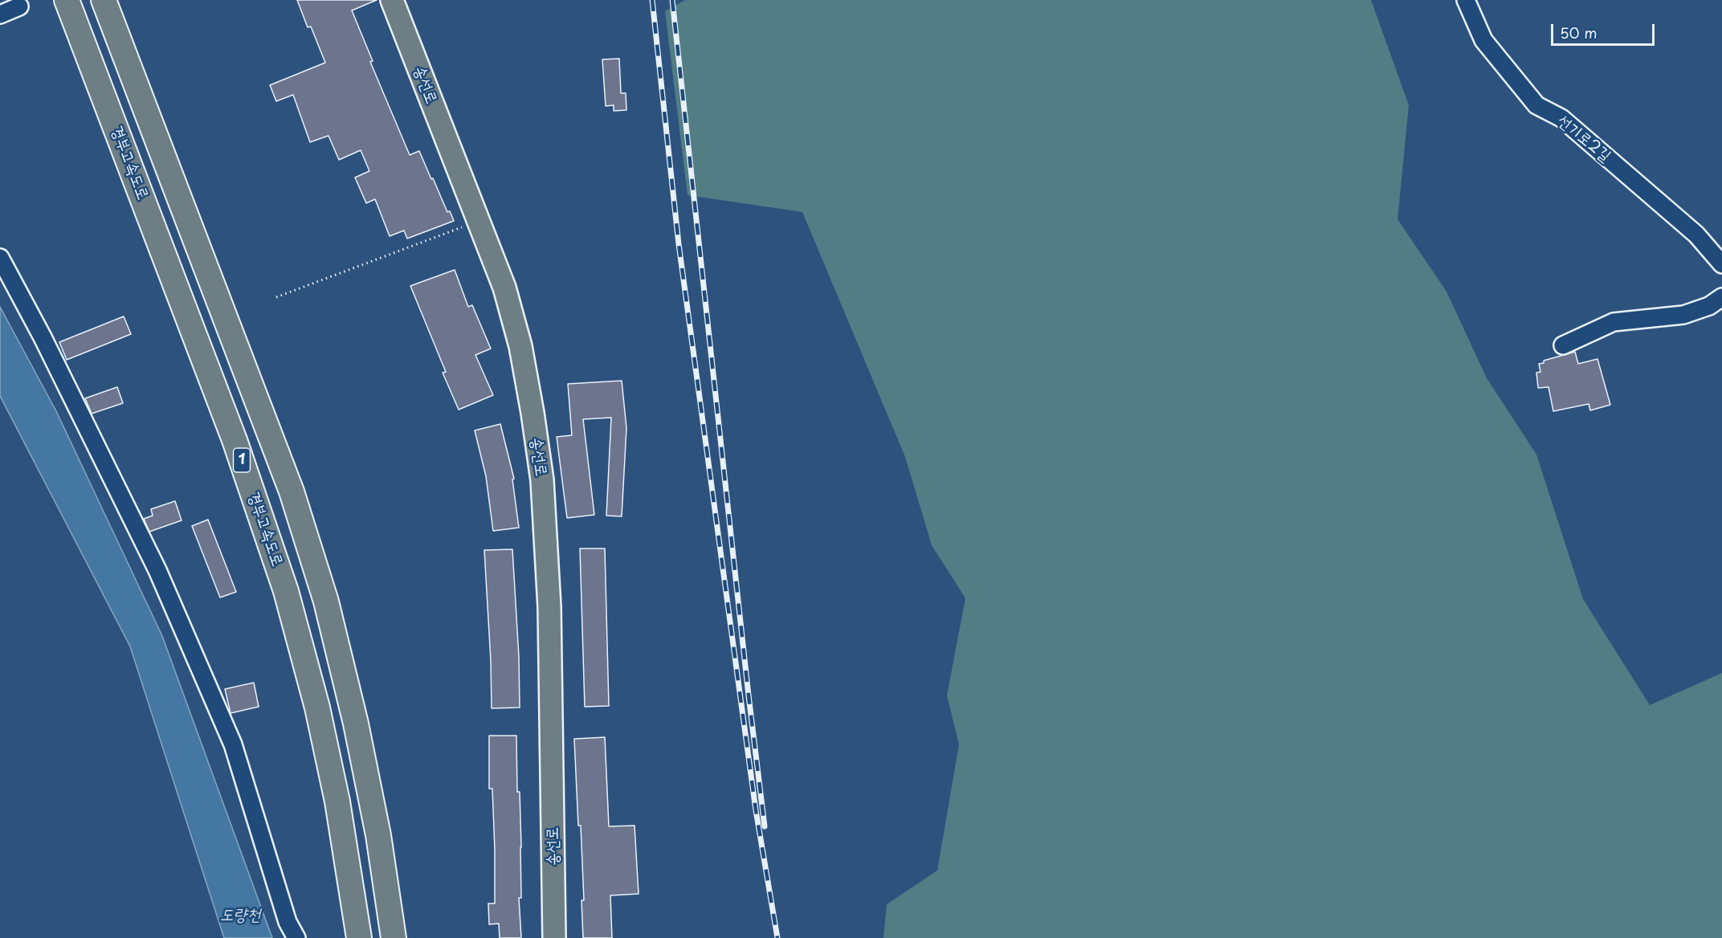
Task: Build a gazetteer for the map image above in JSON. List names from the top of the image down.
{
  "streets": {
    "highway": ["경부고속도로", "1"],
    "main road": ["송선로"],
    "street": ["선기로2길"]
  },
  "water": ["도량천"],
  "scale_bar": "50 m"
}
